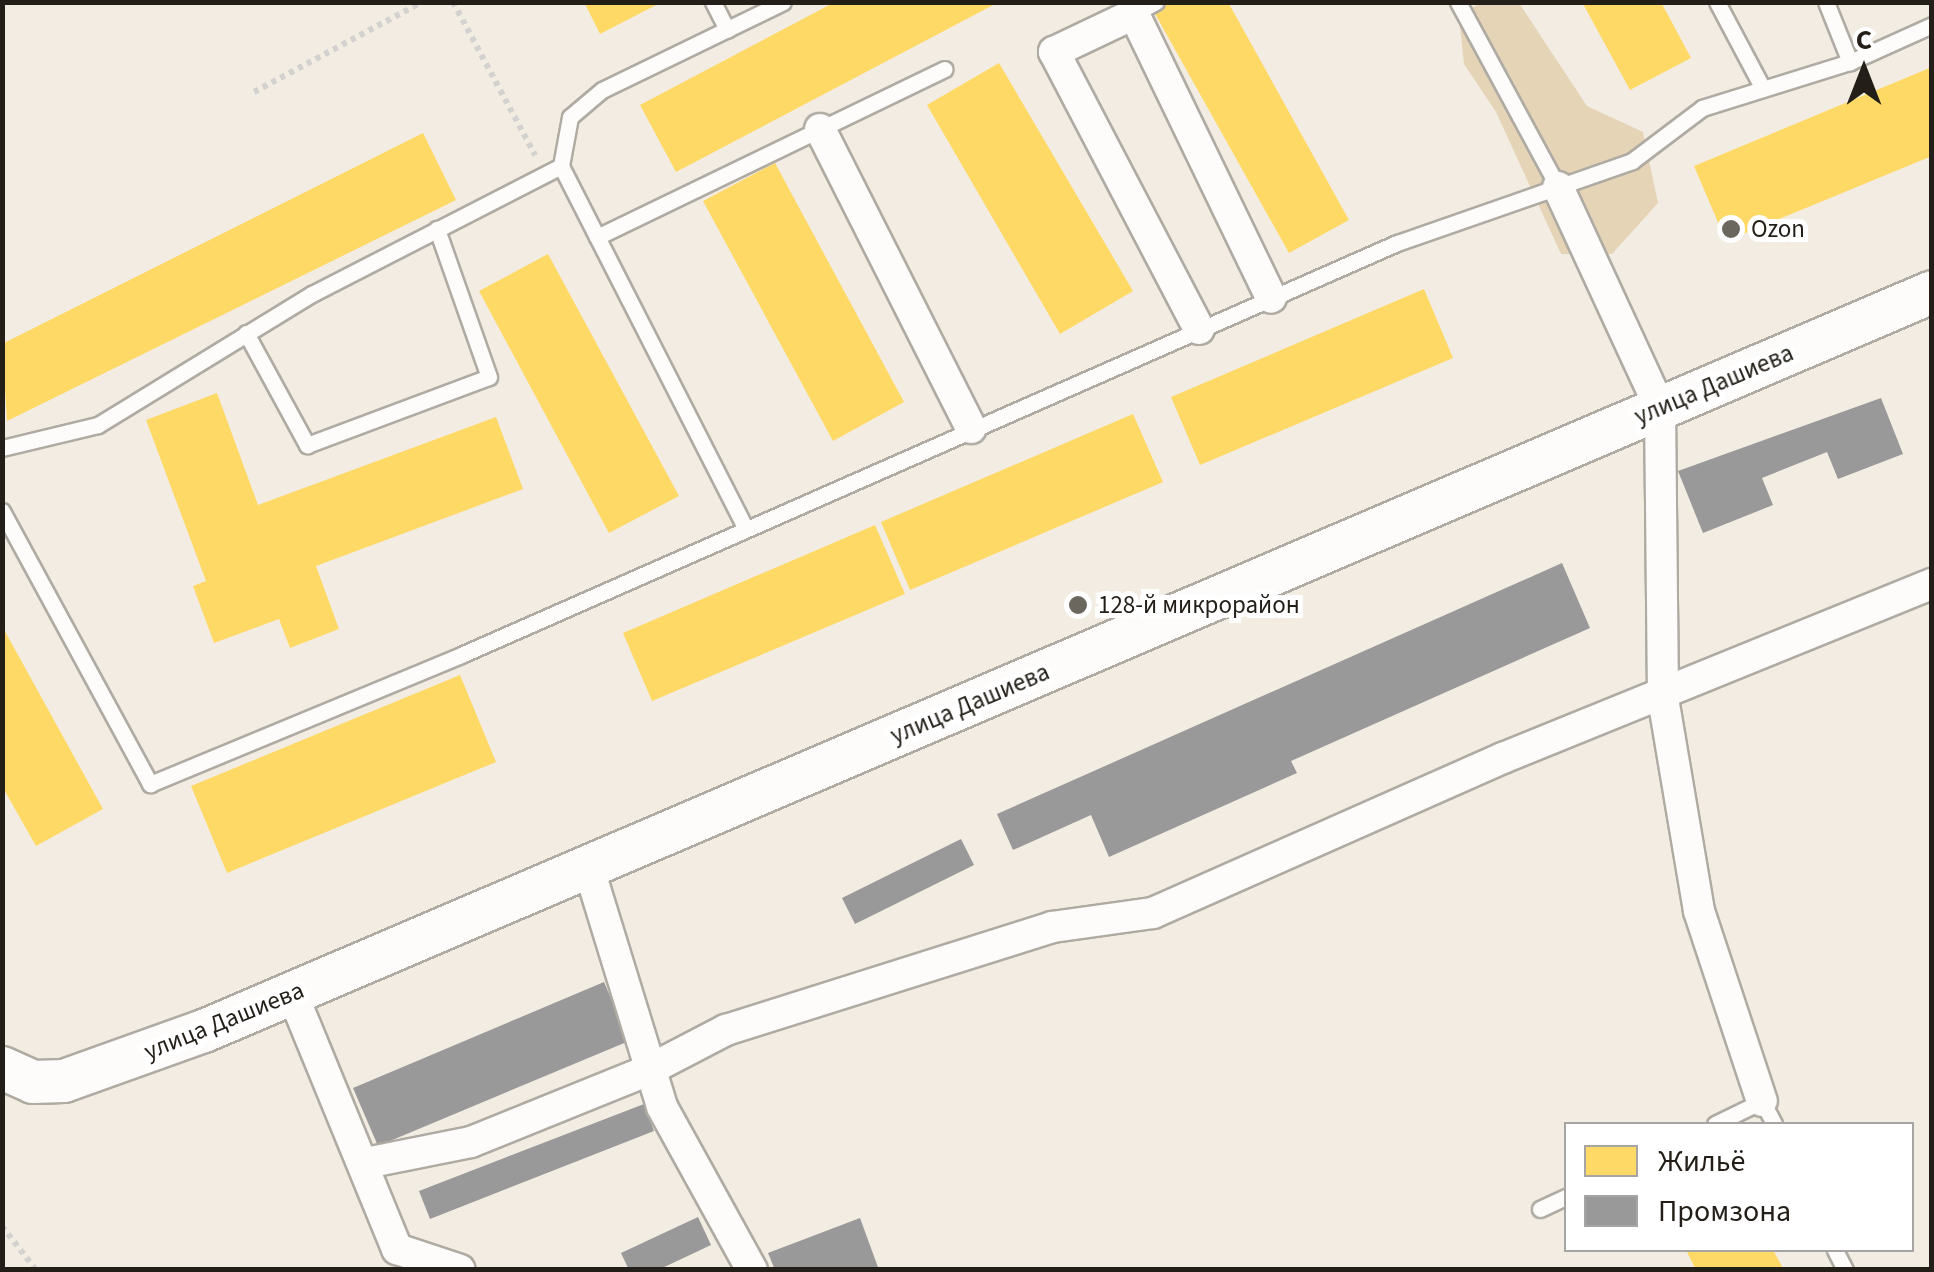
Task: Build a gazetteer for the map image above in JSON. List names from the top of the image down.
{
  "streets": {
    "street": ["улица Дашиева"]
  },
  "places": ["Ozon", "128-й микрорайон"],
  "legend": ["Жильё", "Промзона"],
  "north": "top"
}
